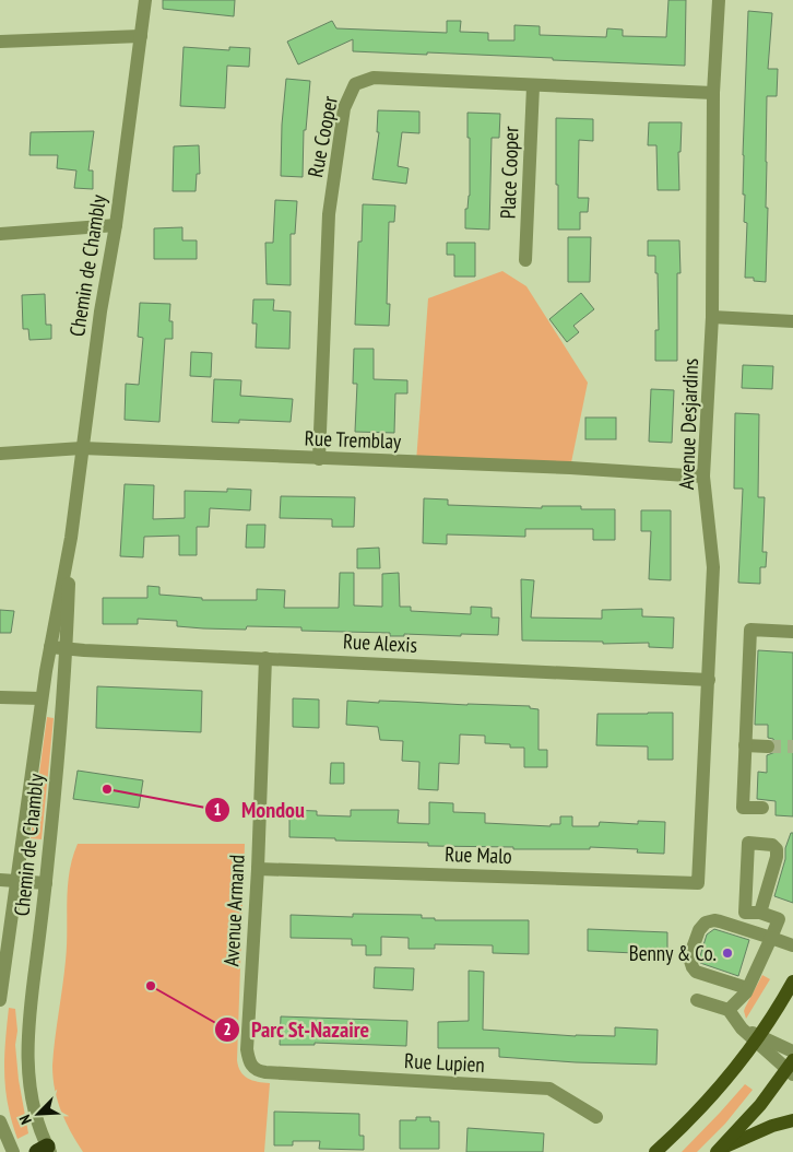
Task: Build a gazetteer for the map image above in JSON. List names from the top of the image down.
{
  "streets": {
    "street": [
      "Rue Cooper",
      "Place Cooper",
      "Chemin de Chambly",
      "Avenue Desjardins",
      "Rue Tremblay",
      "Rue Alexis",
      "Rue Malo",
      "Avenue Armand",
      "Rue Lupien"
    ]
  },
  "crossings": [
    ["Rue Cooper", "Place Cooper"],
    ["Rue Cooper", "Avenue Desjardins"],
    ["Rue Cooper", "Rue Tremblay"],
    ["Chemin de Chambly", "Rue Tremblay"],
    ["Chemin de Chambly", "Rue Alexis"],
    ["Avenue Desjardins", "Rue Tremblay"],
    ["Avenue Desjardins", "Rue Alexis"],
    ["Avenue Desjardins", "Rue Malo"],
    ["Rue Alexis", "Avenue Armand"],
    ["Rue Malo", "Avenue Armand"],
    ["Avenue Armand", "Rue Lupien"]
  ],
  "places": ["Mondou", "Benny & Co.", "Parc St-Nazaire"],
  "north": "bottom left"
}
